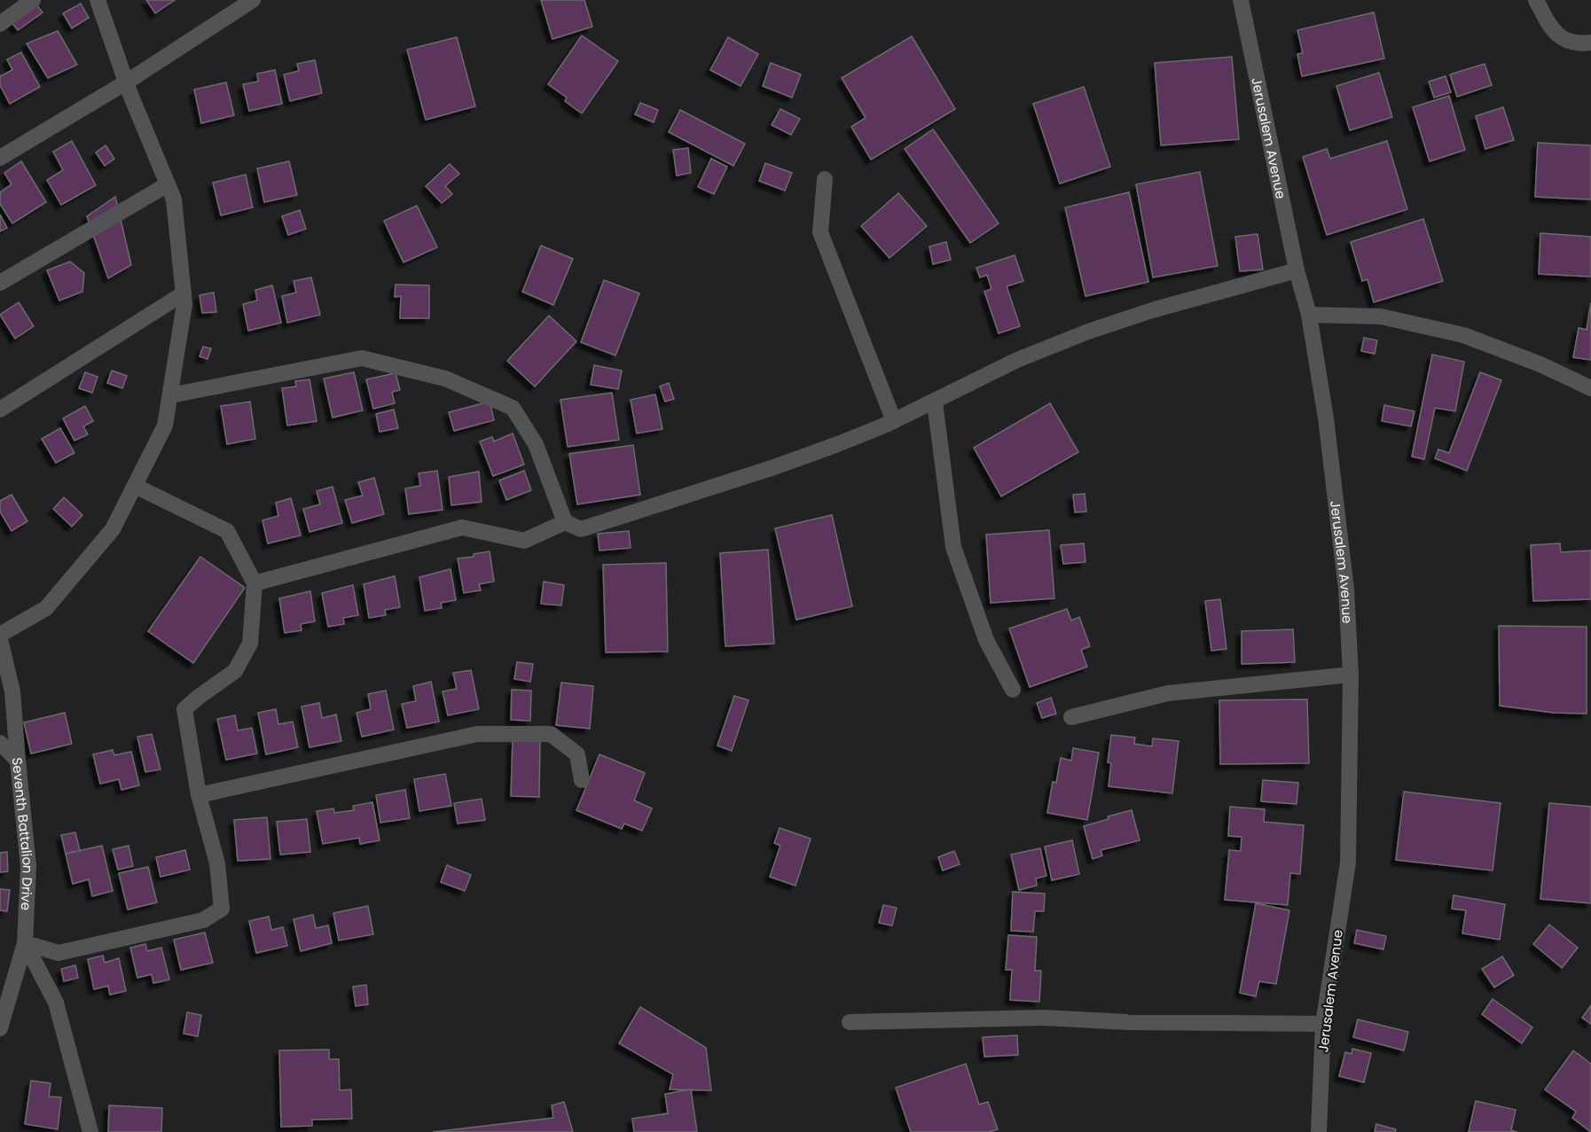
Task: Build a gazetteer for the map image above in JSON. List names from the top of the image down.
{
  "streets": {
    "street": ["Jerusalem Avenue", "Seventh Battalion Drive"]
  }
}
